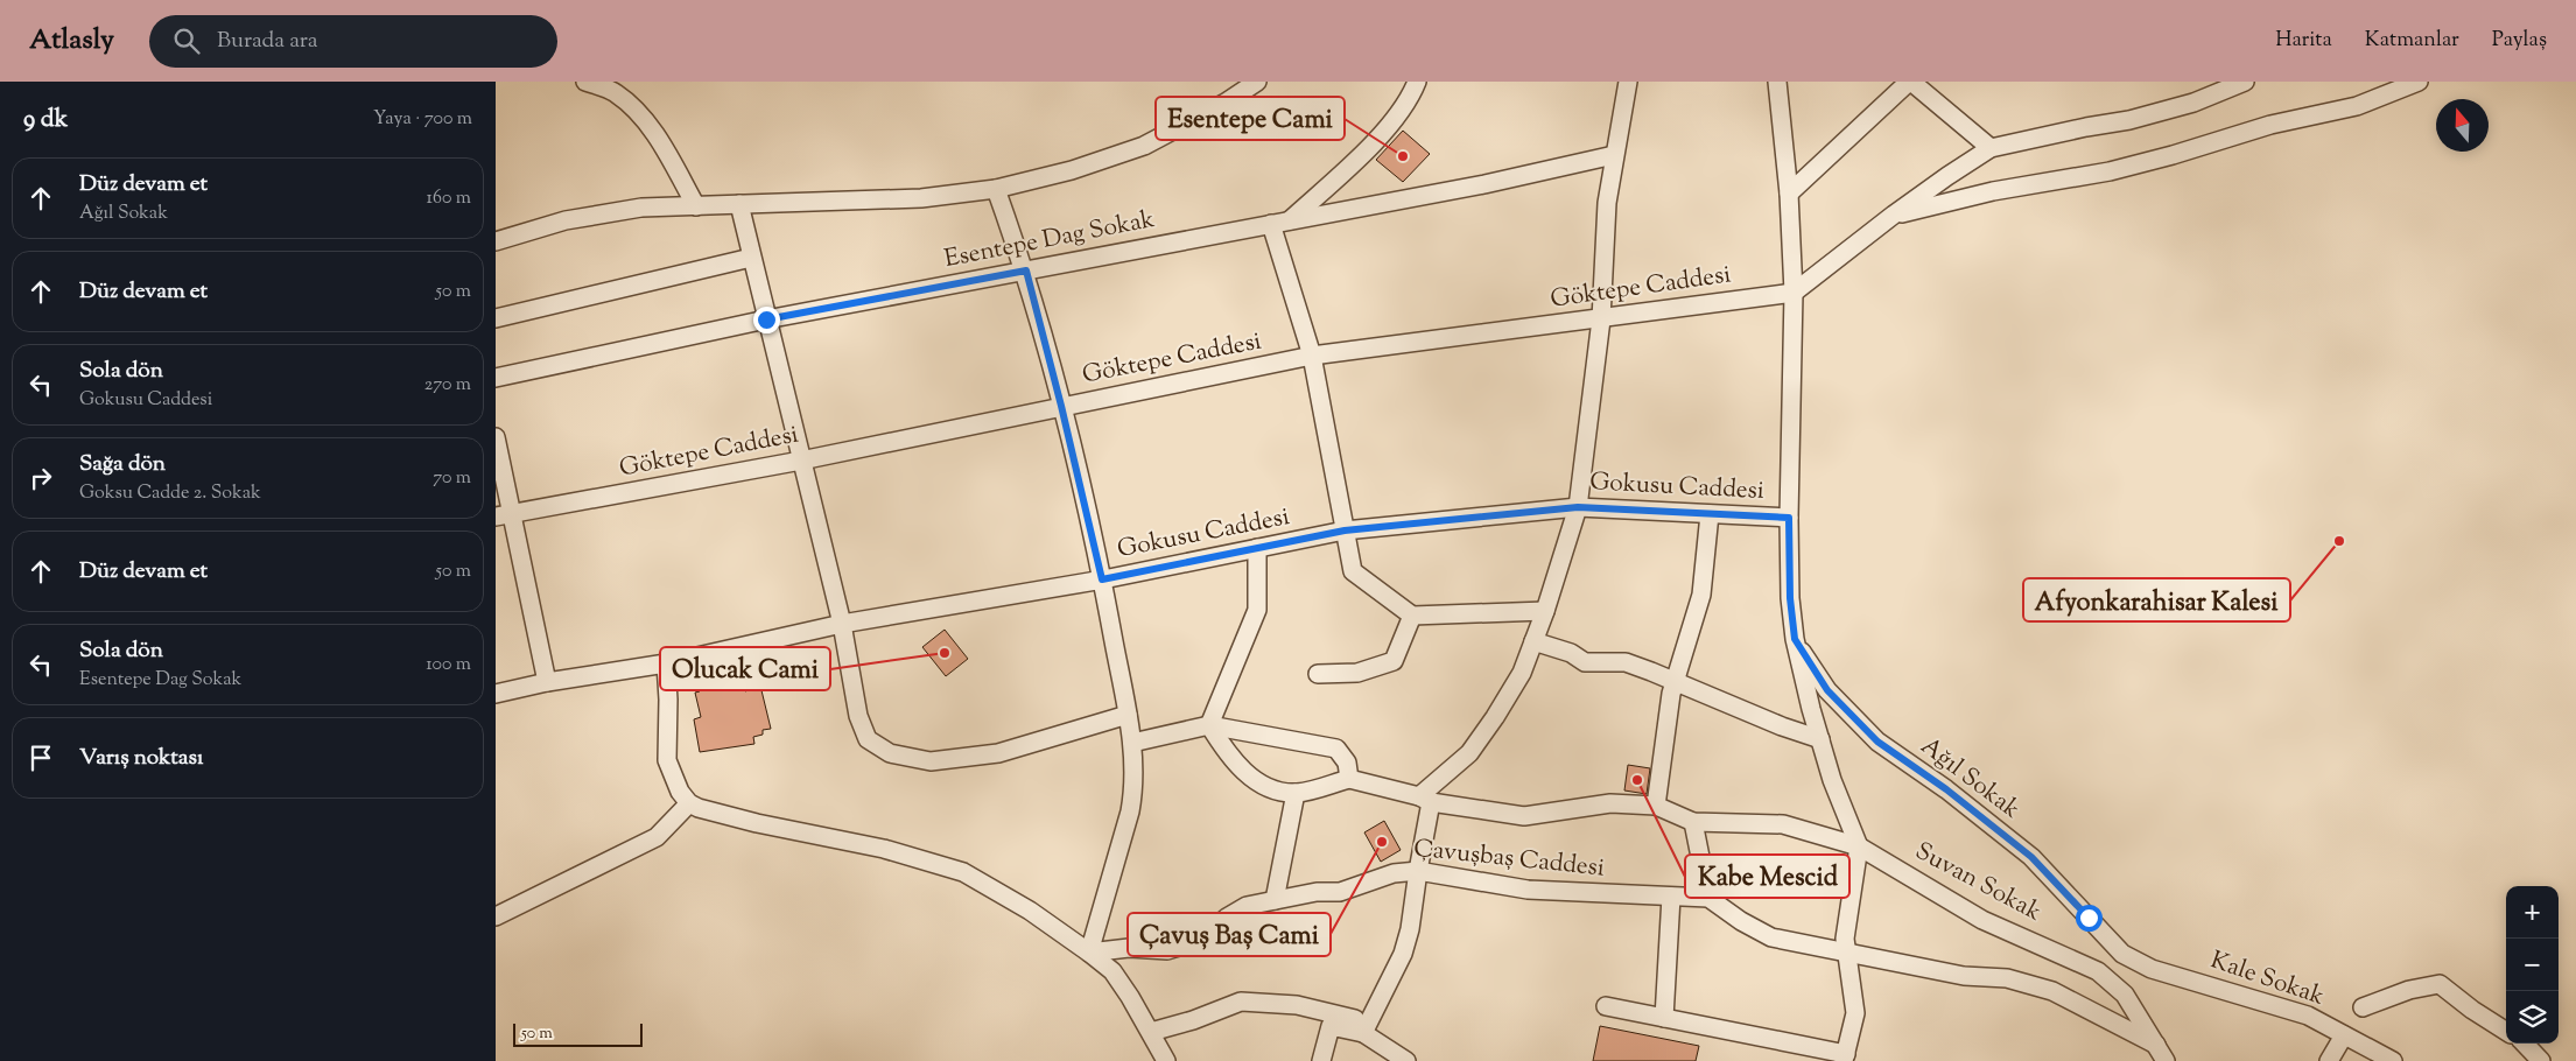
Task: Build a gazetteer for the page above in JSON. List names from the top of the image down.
{
  "streets": {
    "street": [
      "Esentepe Dag Sokak",
      "Göktepe Caddesi",
      "Gokusu Caddesi",
      "Ağıl Sokak",
      "Çavuşbaş Caddesi",
      "Suvan Sokak",
      "Kale Sokak"
    ]
  },
  "crossings": [
    ["Ağıl Sokak", "Kale Sokak"]
  ],
  "places": [
    "Esentepe Cami",
    "Afyonkarahisar Kalesi",
    "Olucak Cami",
    "Kabe Mescid",
    "Çavuş Baş Cami"
  ],
  "scale_bar": "50 m",
  "north": "top",
  "page": {
    "header": "Atlasly",
    "search": "Burada ara",
    "nav": ["Harita", "Katmanlar", "Paylaş"],
    "heading": ["9 dk", "Yaya · 700 m"],
    "list": [
      ["Düz devam et", "Ağıl Sokak", "160 m"],
      ["Düz devam et", "50 m"],
      ["Sola dön", "Gokusu Caddesi", "270 m"],
      ["Sağa dön", "Goksu Cadde 2. Sokak", "70 m"],
      ["Düz devam et", "50 m"],
      ["Sola dön", "Esentepe Dag Sokak", "100 m"],
      "Varış noktası"
    ],
    "map_buttons": ["+", "−"],
    "scale": "50 m"
  }
}
